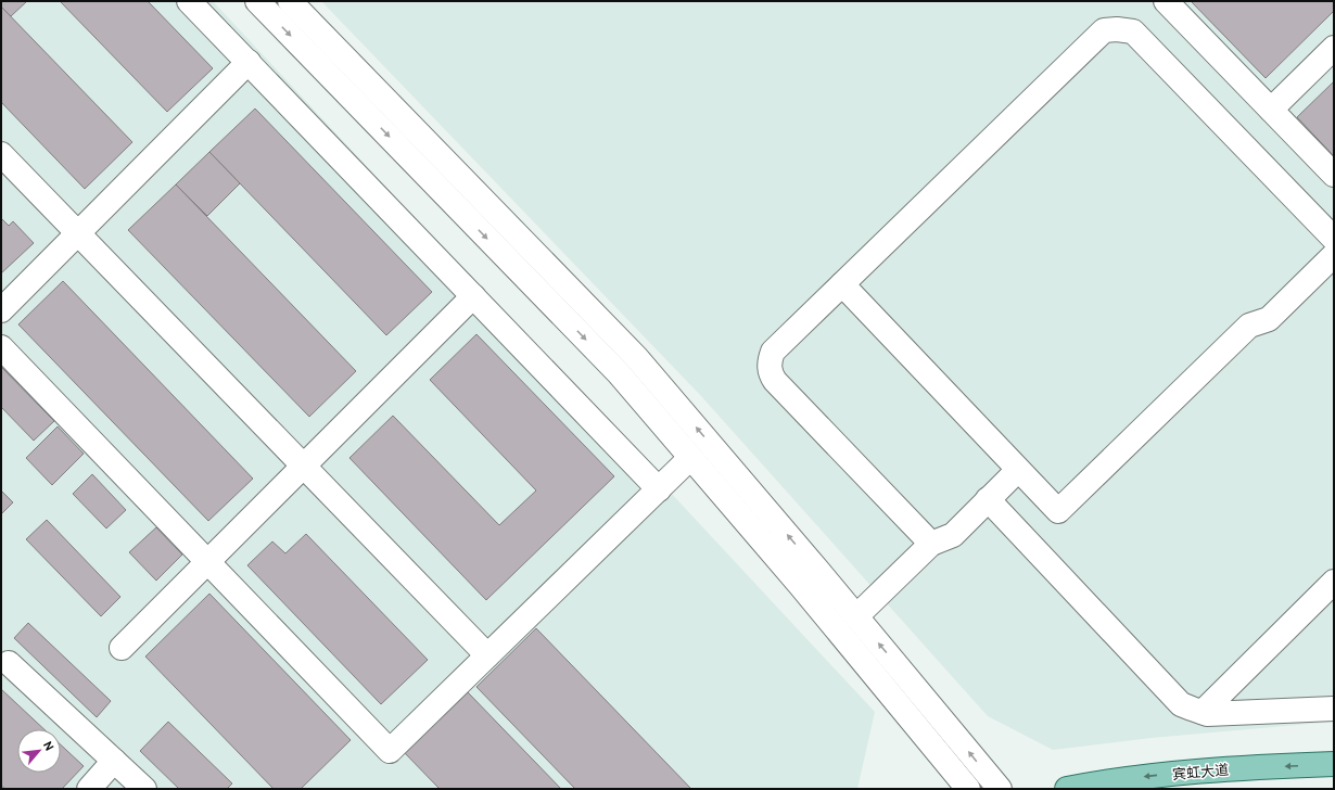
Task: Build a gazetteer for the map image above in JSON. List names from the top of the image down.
{
  "streets": {
    "main road": ["宾虹大道"]
  },
  "one_way": ["宾虹大道"],
  "north": "top right"
}
